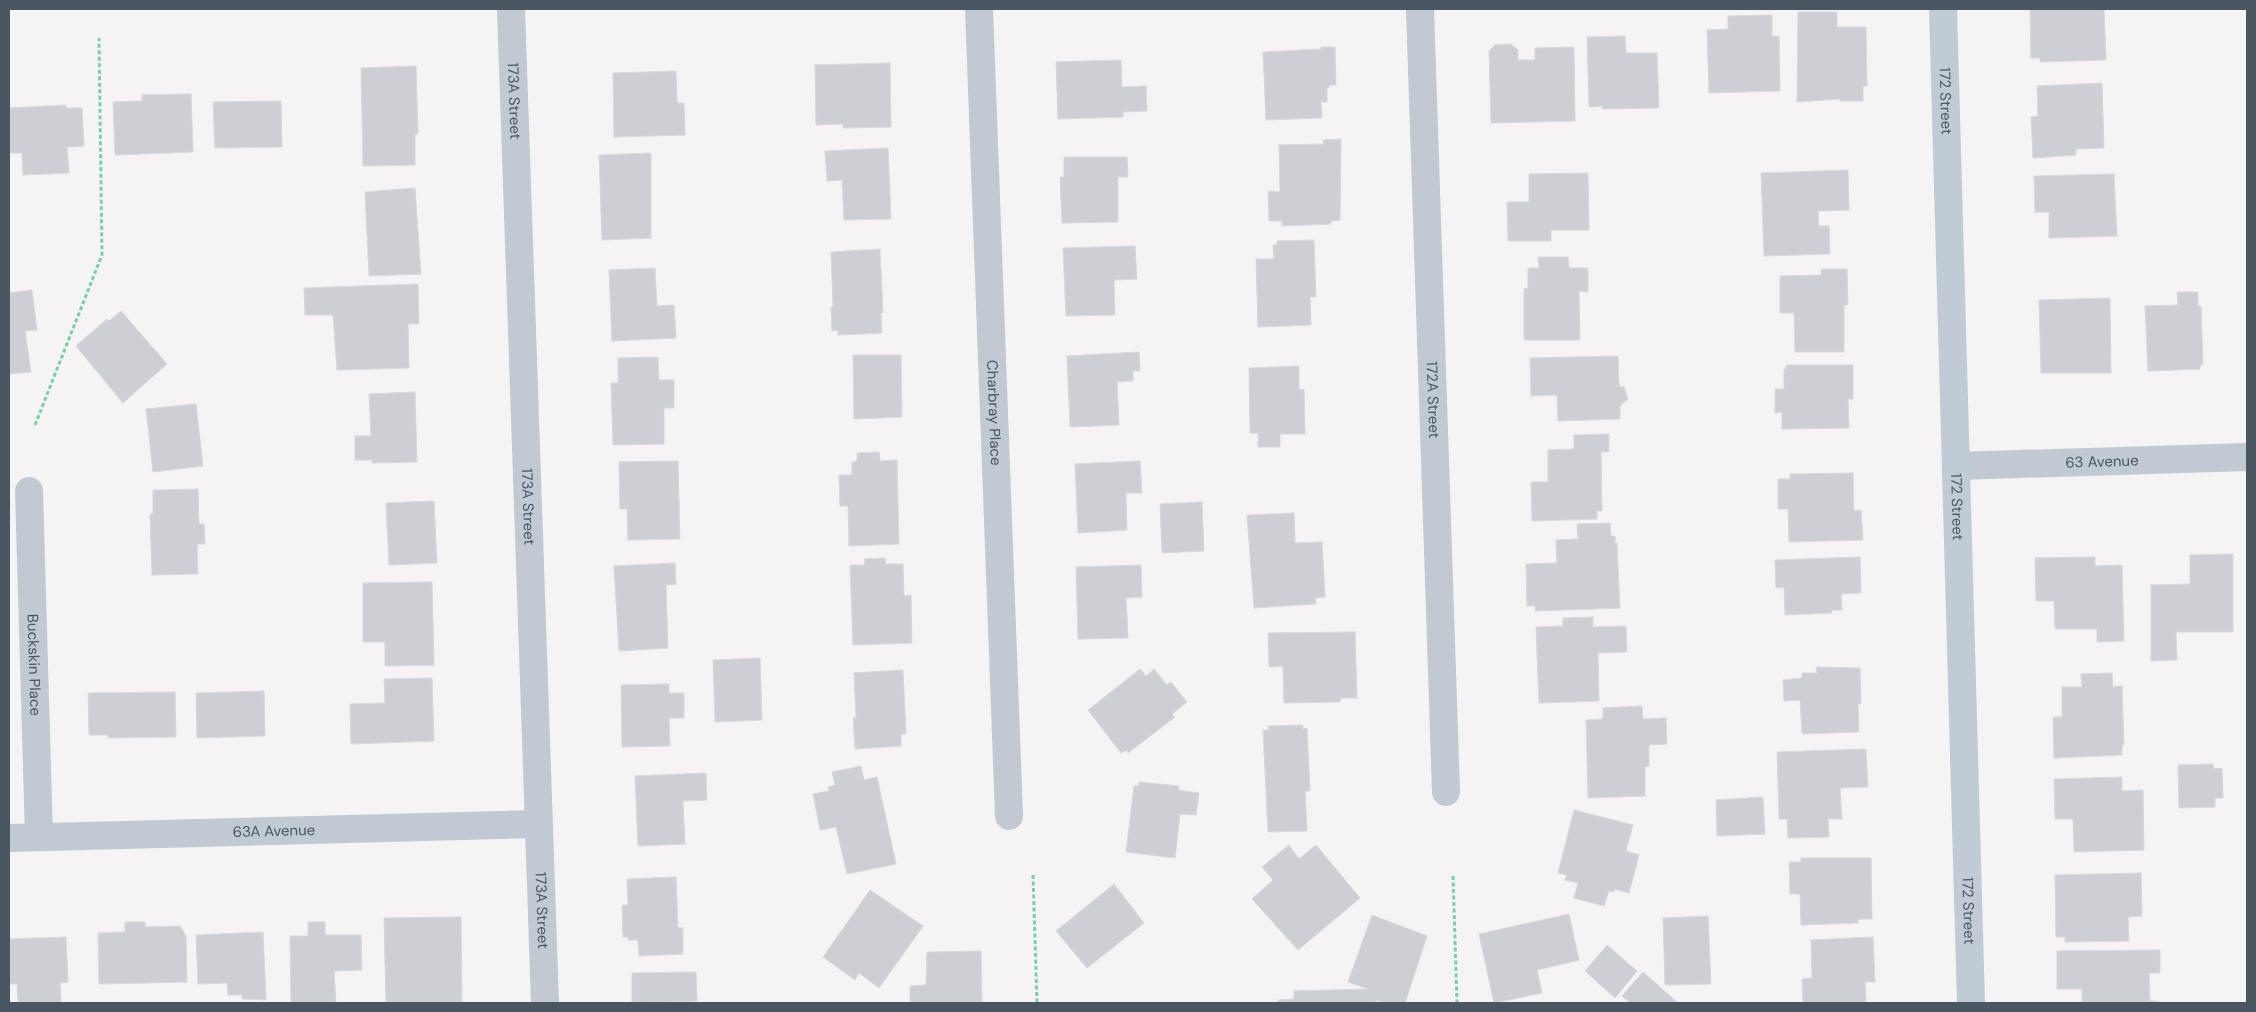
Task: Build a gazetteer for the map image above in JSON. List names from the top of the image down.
{
  "streets": {
    "street": [
      "173A Street",
      "172 Street",
      "172A Street",
      "Charbray Place",
      "63 Avenue",
      "Buckskin Place",
      "63A Avenue"
    ]
  },
  "crossings": [
    ["173A Street", "63A Avenue"],
    ["172 Street", "63 Avenue"],
    ["Buckskin Place", "63A Avenue"]
  ]
}
